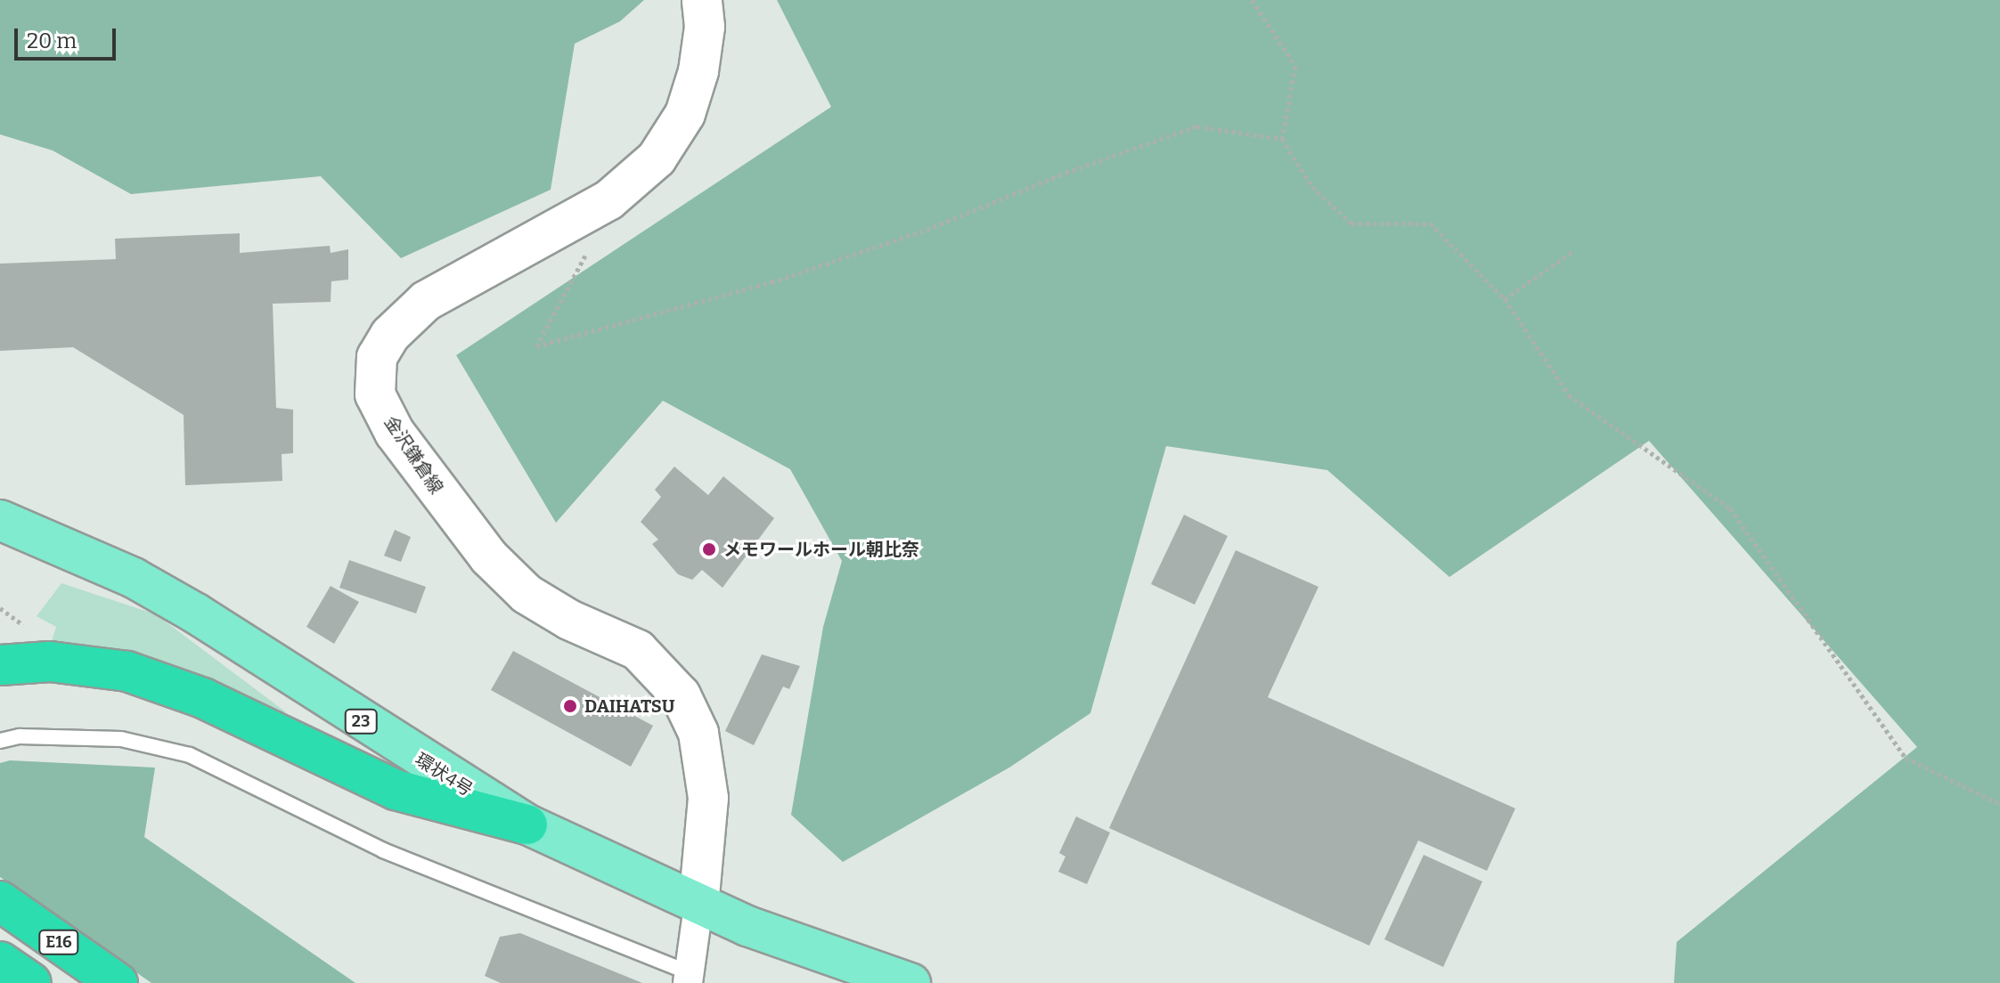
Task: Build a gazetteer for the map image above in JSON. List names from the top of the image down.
{
  "streets": {
    "highway": ["E16"],
    "main road": ["金沢鎌倉線", "23", "環状4号"]
  },
  "crossings": [
    ["金沢鎌倉線", "環状4号"]
  ],
  "places": ["メモワールホール朝比奈", "DAIHATSU"],
  "scale_bar": "20 m"
}
